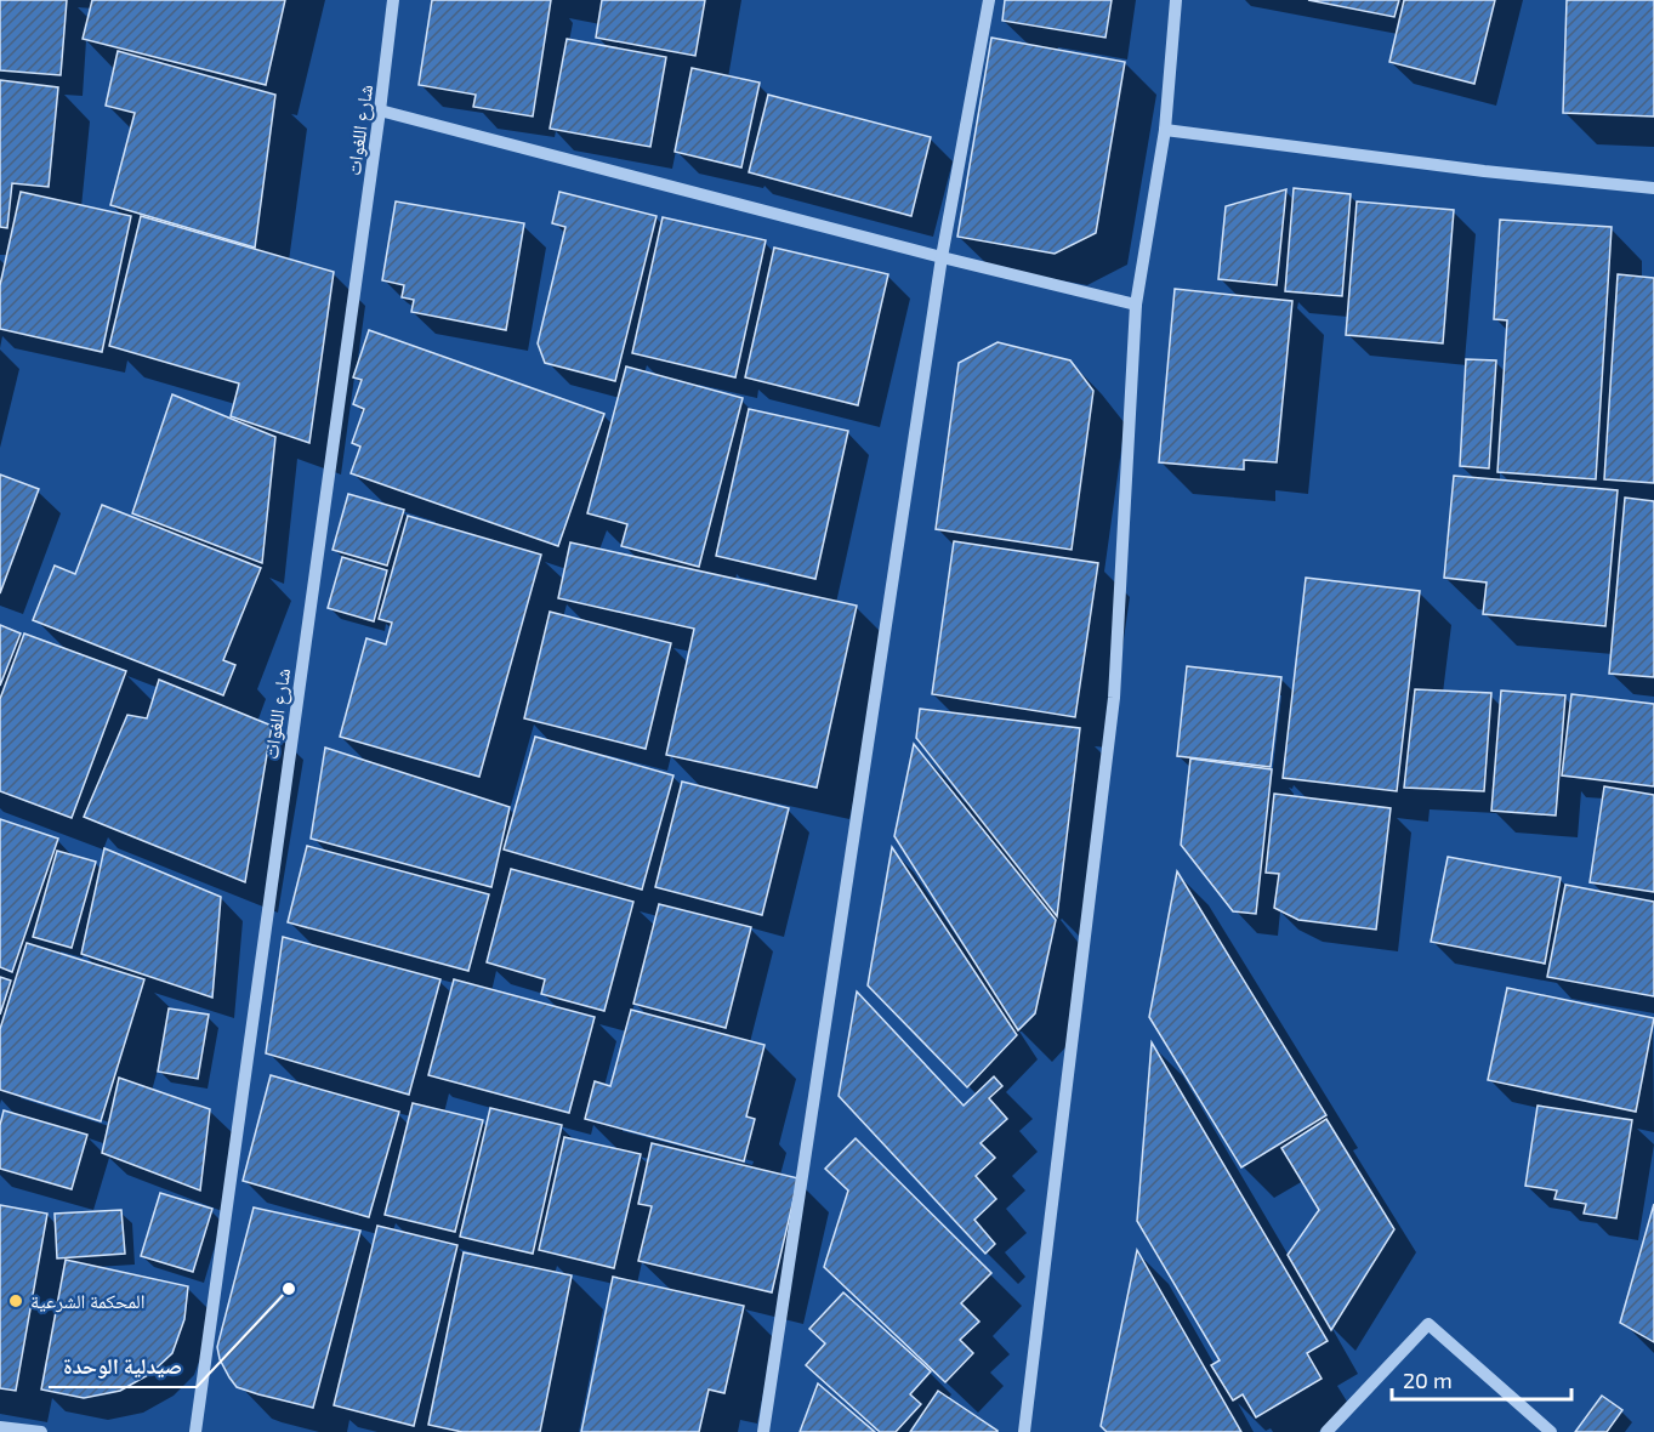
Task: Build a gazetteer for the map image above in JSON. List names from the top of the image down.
{
  "streets": {
    "street": ["شارع اللغوات"]
  },
  "places": ["صيدلية الوحدة", "المحكمة الشرعية"],
  "scale_bar": "20 m"
}
